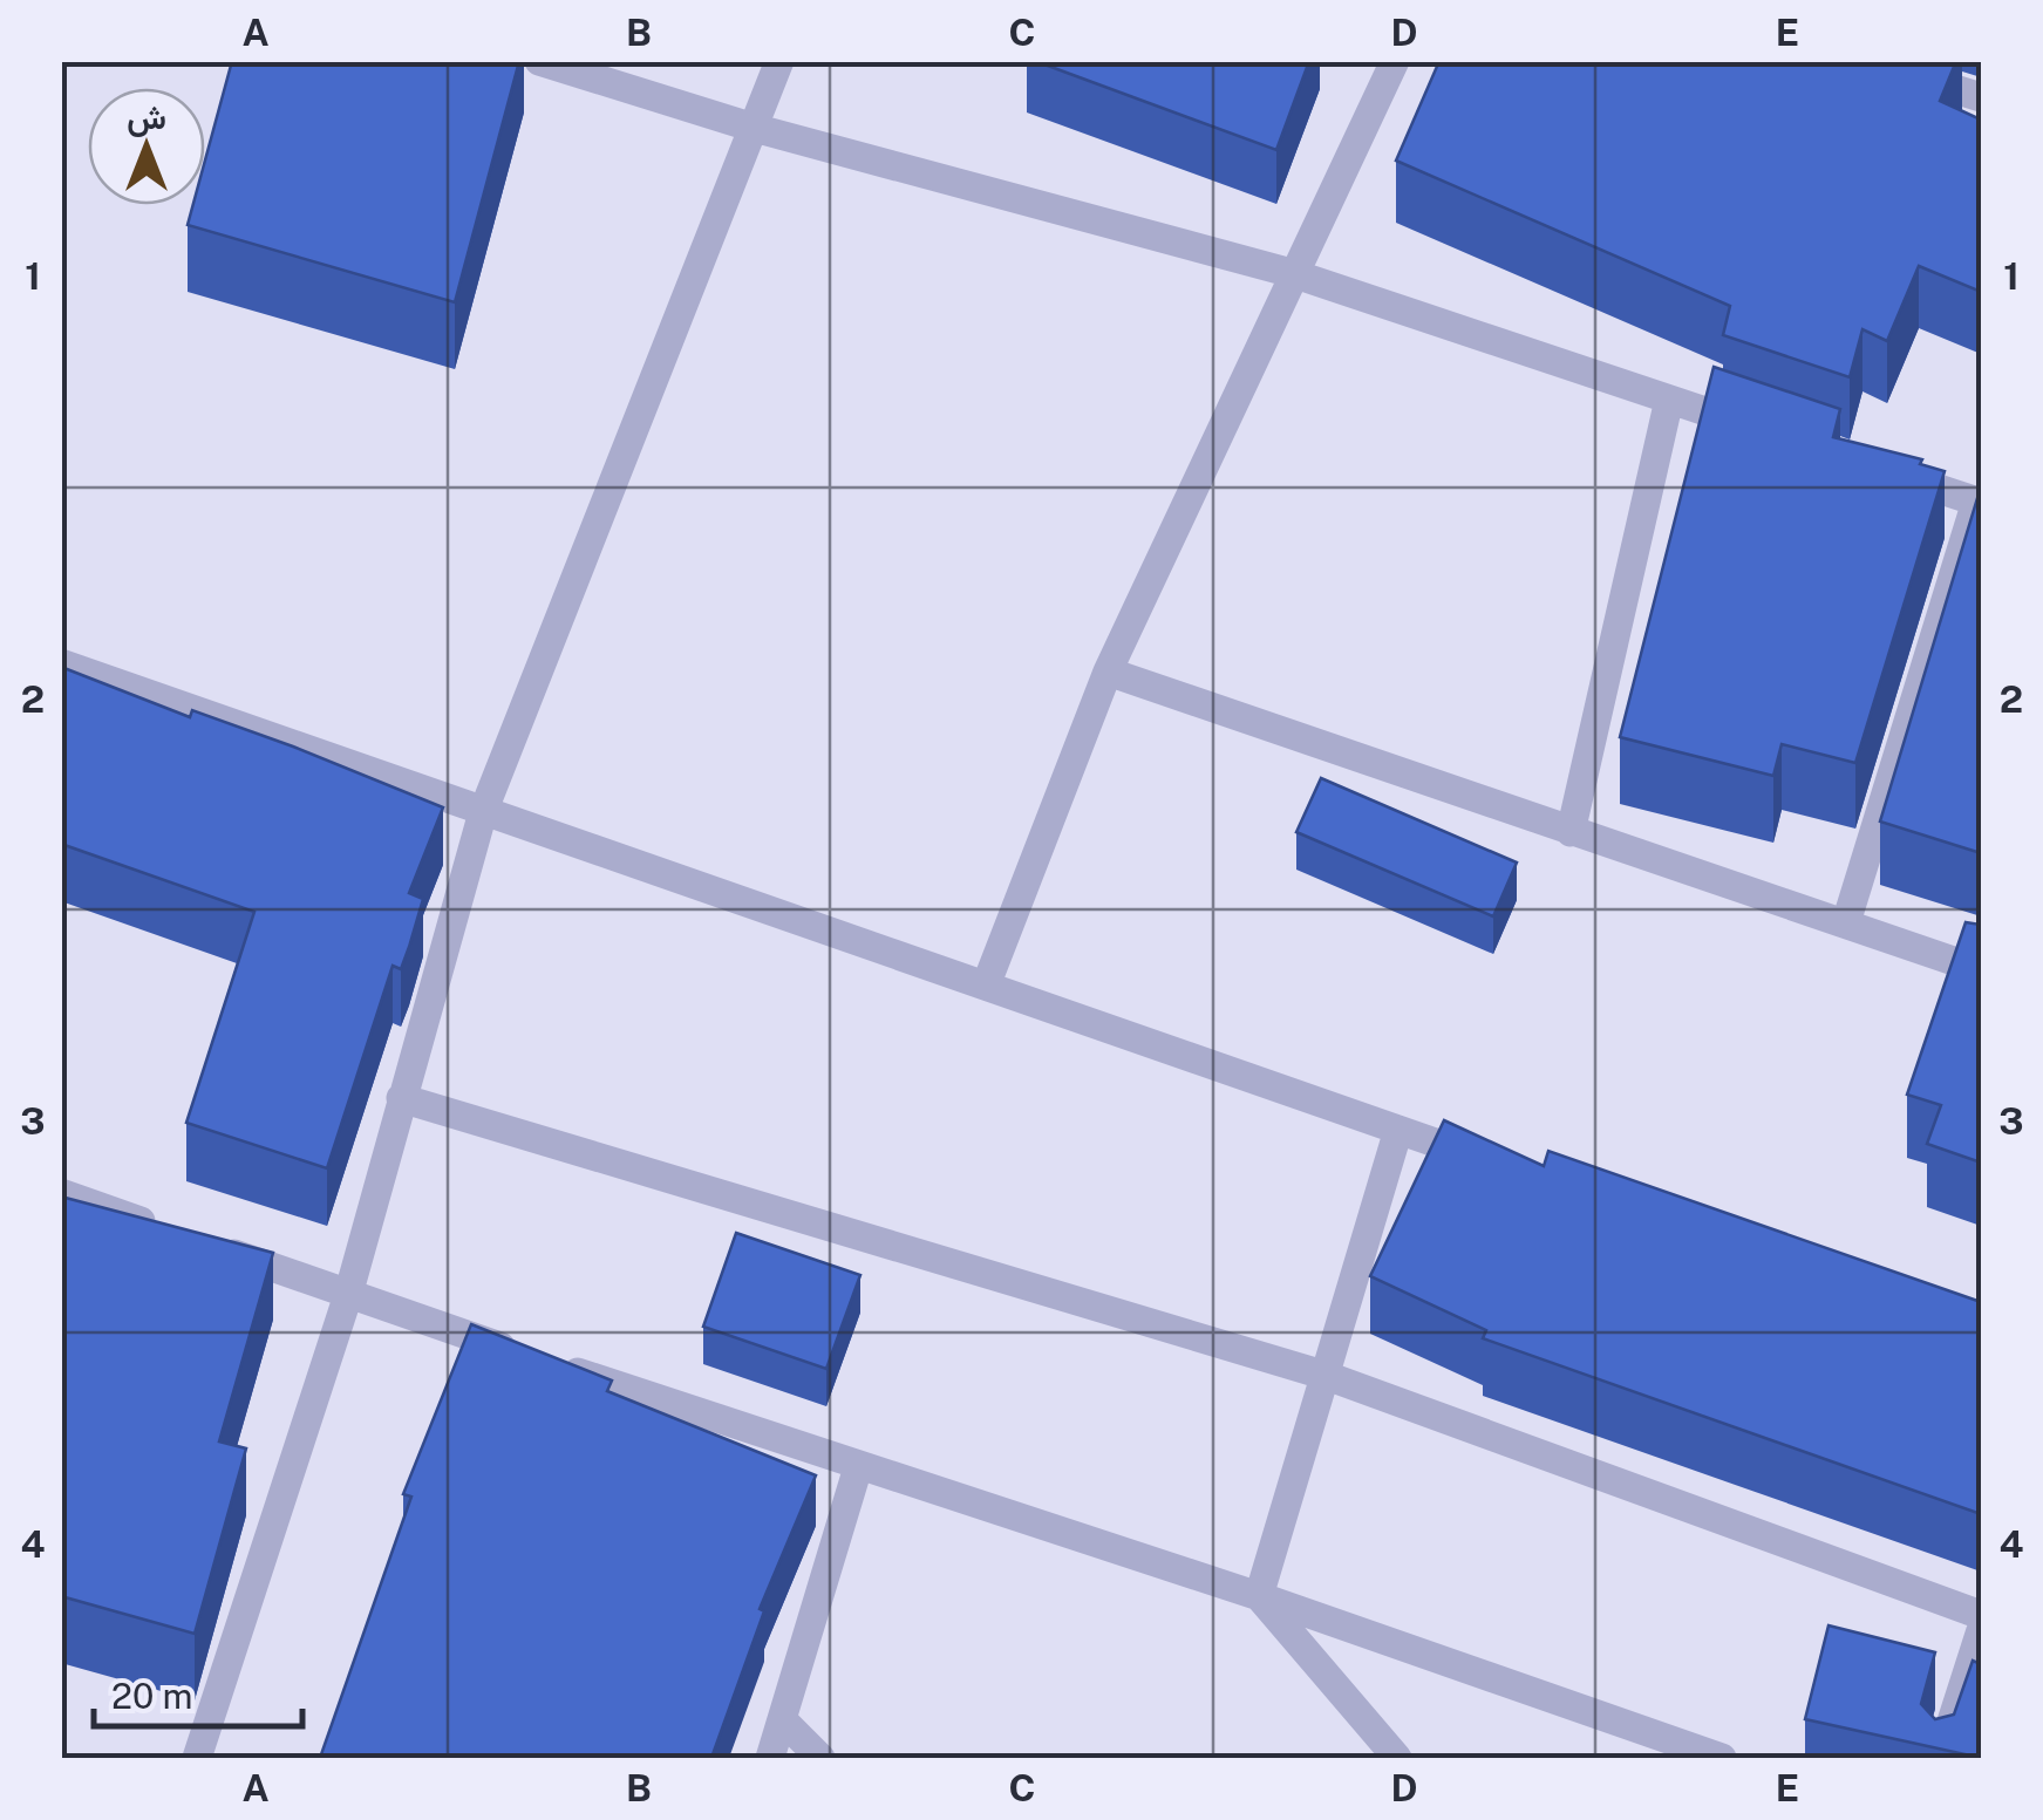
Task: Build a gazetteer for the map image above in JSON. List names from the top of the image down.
{
  "scale_bar": "20 m",
  "north": "top",
  "grid": {
    "columns": [
      "A",
      "B",
      "C",
      "D",
      "E"
    ],
    "rows": [
      "1",
      "2",
      "3",
      "4"
    ]
  }
}
